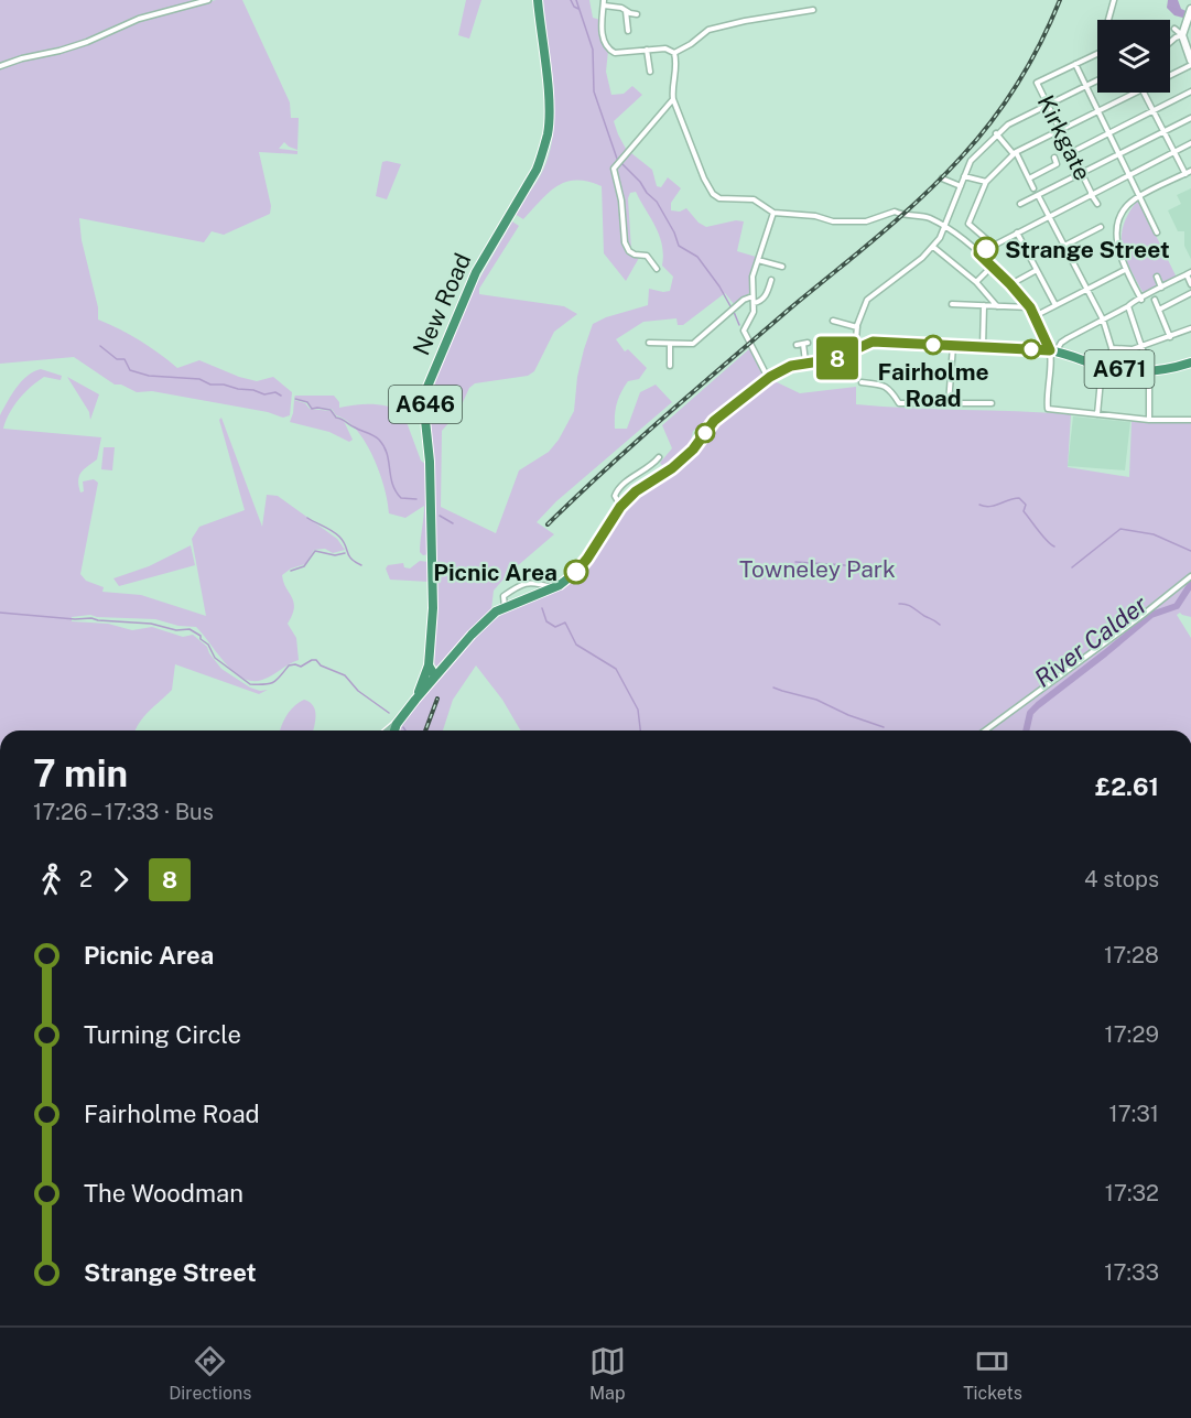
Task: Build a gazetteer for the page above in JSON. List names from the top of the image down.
{
  "streets": {
    "highway": ["New Road", "A671", "A646"],
    "street": ["Kirkgate"]
  },
  "water": ["River Calder"],
  "parks": ["Towneley Park"],
  "places": ["Strange Street", "Fairholme Road", "Picnic Area"],
  "lines": ["bus line 8"],
  "page": {
    "on_map": "8",
    "heading": ["7 min", "17:26 – 17:33 · Bus", "£2.61"],
    "legs": ["2", "8", "4 stops"],
    "list": [
      {
        "name": "Picnic Area",
        "value": "17:28"
      },
      {
        "name": "Turning Circle",
        "value": "17:29"
      },
      {
        "name": "Fairholme Road",
        "value": "17:31"
      },
      {
        "name": "The Woodman",
        "value": "17:32"
      },
      {
        "name": "Strange Street",
        "value": "17:33"
      }
    ],
    "tabs": ["Directions", "Map", "Tickets"]
  }
}
